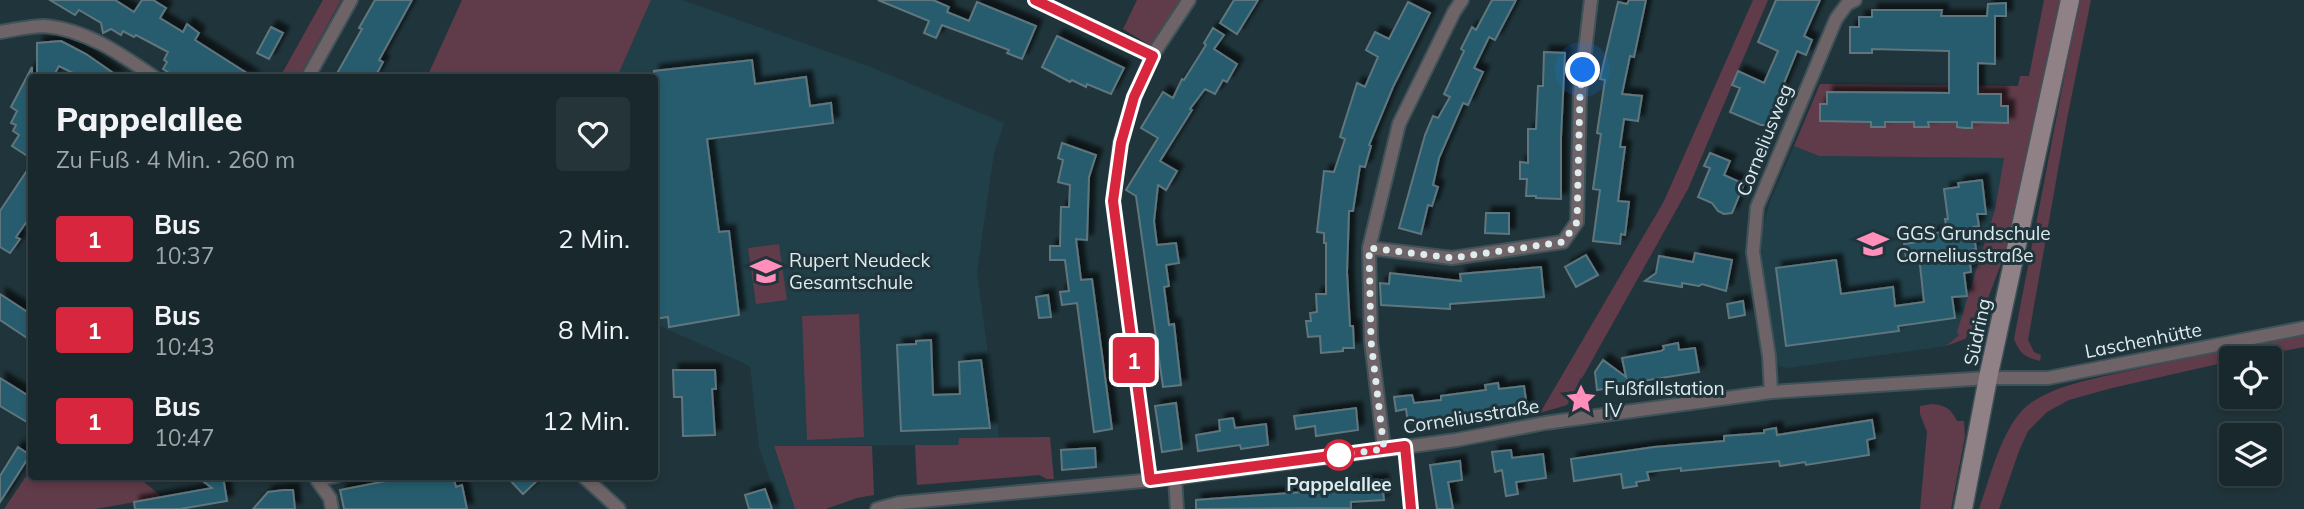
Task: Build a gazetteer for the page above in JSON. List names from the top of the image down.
{
  "streets": {
    "main road": ["Südring"],
    "street": ["Corneliusweg", "Laschenhütte", "Corneliusstraße"]
  },
  "crossings": [
    ["Corneliusweg", "Corneliusstraße"],
    ["Südring", "Laschenhütte"],
    ["Südring", "Corneliusstraße"],
    ["Laschenhütte", "Corneliusstraße"]
  ],
  "places": {
    "school or university": ["GGS Grundschule Corneliusstraße", "Rupert Neudeck Gesamtschule"],
    "place": ["Fußfallstation IV"],
    "other": ["Pappelallee"]
  },
  "lines": ["bus line 1"],
  "page": {
    "on_map": "1",
    "heading": ["Pappelallee", "Zu Fuß · 4 Min. · 260 m"],
    "list": [
      {
        "mark": "1",
        "name": "Bus",
        "note": "10:37",
        "value": "2 Min."
      },
      {
        "mark": "1",
        "name": "Bus",
        "note": "10:43",
        "value": "8 Min."
      },
      {
        "mark": "1",
        "name": "Bus",
        "note": "10:47",
        "value": "12 Min."
      }
    ]
  }
}
